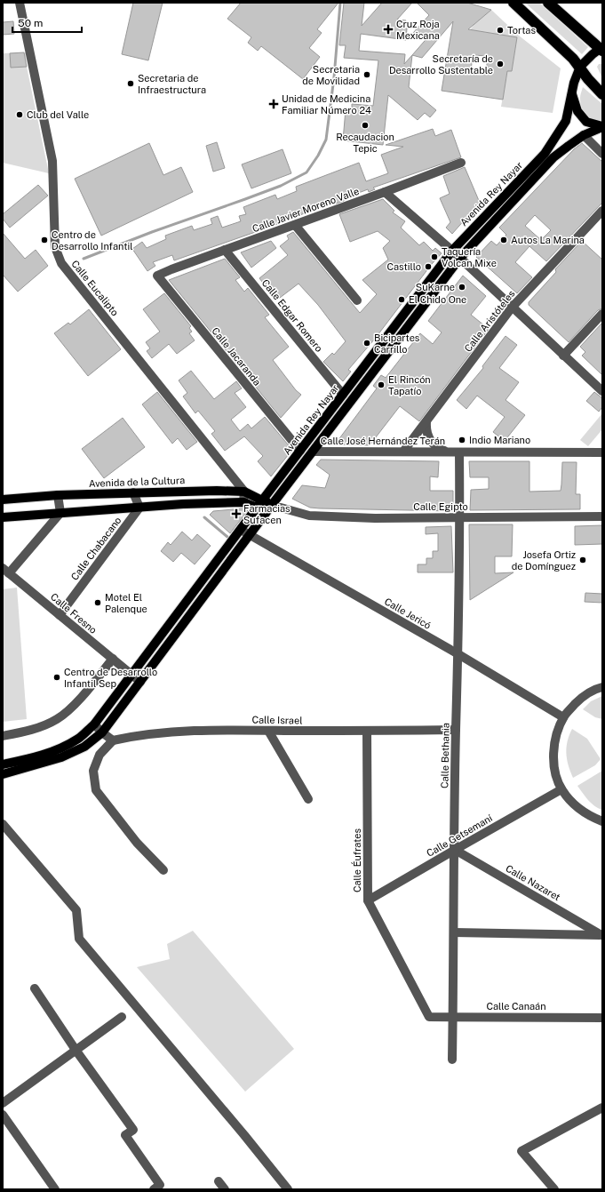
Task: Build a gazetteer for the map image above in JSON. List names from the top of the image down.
{
  "streets": {
    "main road": ["Avenida Rey Nayar", "Avenida de la Cultura"],
    "street": [
      "Calle Javier Moreno Valle",
      "Calle Eucalipto",
      "Calle Edgar Romero",
      "Calle Aristóteles",
      "Calle Jacaranda",
      "Calle José Hernández Terán",
      "Calle Egipto",
      "Calle Chabacano",
      "Calle Fresno",
      "Calle Jericó",
      "Calle Israel",
      "Calle Bethania",
      "Calle Getsemaní",
      "Calle Éufrates",
      "Calle Nazaret",
      "Calle Canaán"
    ]
  },
  "crossings": [
    ["Avenida Rey Nayar", "Calle Edgar Romero"],
    ["Avenida Rey Nayar", "Calle Jacaranda"],
    ["Avenida Rey Nayar", "Calle José Hernández Terán"],
    ["Avenida Rey Nayar", "Avenida de la Cultura"],
    ["Avenida Rey Nayar", "Calle Egipto"],
    ["Avenida Rey Nayar", "Calle Fresno"],
    ["Avenida Rey Nayar", "Calle Jericó"],
    ["Calle Javier Moreno Valle", "Calle Edgar Romero"],
    ["Calle Javier Moreno Valle", "Calle Jacaranda"],
    ["Calle Eucalipto", "Avenida de la Cultura"],
    ["Calle Aristóteles", "Calle José Hernández Terán"],
    ["Calle José Hernández Terán", "Calle Bethania"],
    ["Avenida de la Cultura", "Calle Egipto"],
    ["Calle Egipto", "Calle Bethania"],
    ["Calle Chabacano", "Calle Fresno"],
    ["Calle Jericó", "Calle Bethania"],
    ["Calle Israel", "Calle Bethania"],
    ["Calle Israel", "Calle Éufrates"],
    ["Calle Bethania", "Calle Getsemaní"],
    ["Calle Bethania", "Calle Nazaret"],
    ["Calle Bethania", "Calle Canaán"],
    ["Calle Getsemaní", "Calle Éufrates"],
    ["Calle Getsemaní", "Calle Nazaret"],
    ["Calle Éufrates", "Calle Canaán"]
  ],
  "places": {
    "health": ["Cruz Roja Mexicana", "Unidad de Medicina Familiar Número 24", "Farmacias Sufacen"],
    "other": [
      "Tortas",
      "Secretaría de Desarrollo Sustentable",
      "Secretaria de Movilidad",
      "Secretaria de Infraestructura",
      "Club del Valle",
      "Recaudacion Tepic",
      "Centro de Desarrollo Infantil",
      "Autos La Marina",
      "Taquería Volcan Mixe",
      "Castillo",
      "SuKarne",
      "El Chido One",
      "Bicipartes Carrillo",
      "El Rincón Tapatío",
      "Indio Mariano",
      "Josefa Ortiz de Domínguez",
      "Motel El Palenque",
      "Centro de Desarrollo Infantil Sep"
    ]
  },
  "scale_bar": "50 m"
}
